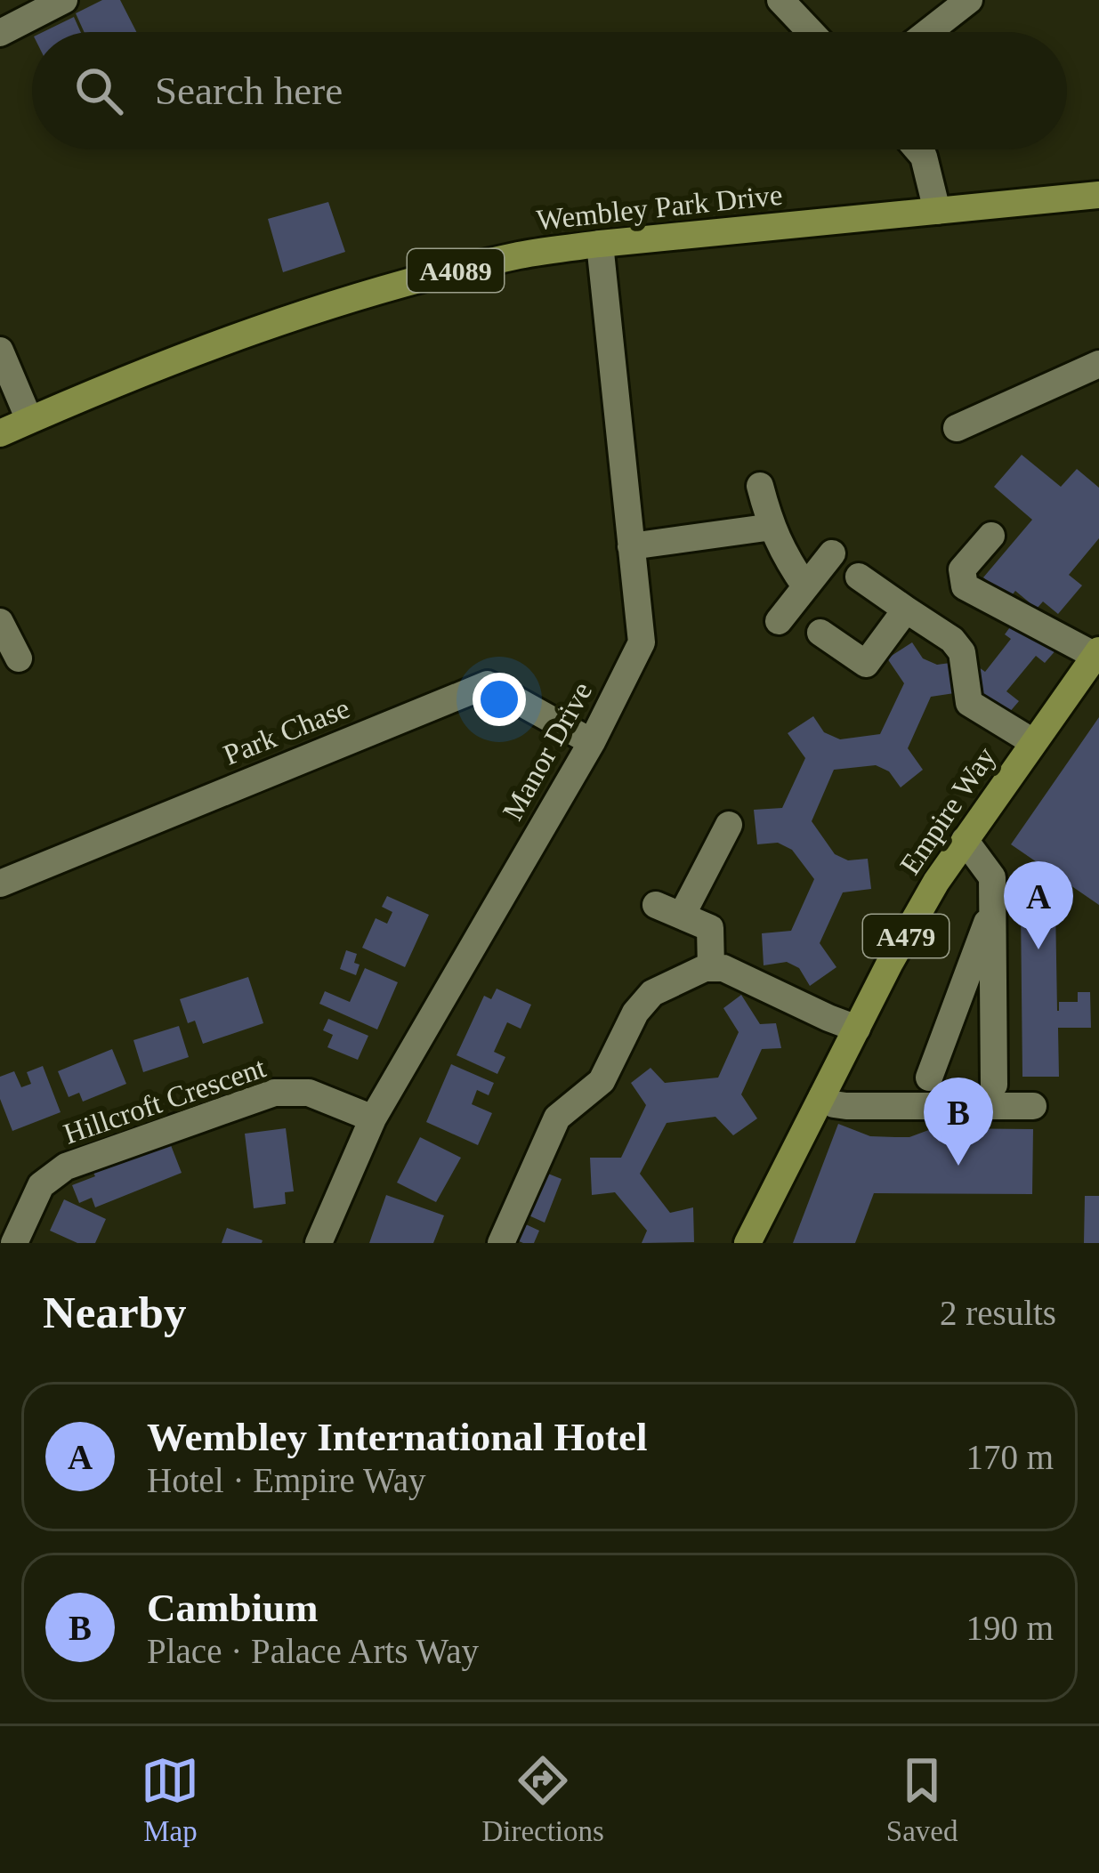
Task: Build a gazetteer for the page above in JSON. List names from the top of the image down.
{
  "streets": {
    "main road": [
      "Wembley Park Drive",
      "A4089",
      "Empire Way",
      "A479"
    ],
    "street": ["Park Chase", "Manor Drive", "Hillcroft Crescent"]
  },
  "crossings": [
    ["Wembley Park Drive", "Manor Drive"],
    ["Park Chase", "Manor Drive"],
    ["Manor Drive", "Hillcroft Crescent"]
  ],
  "page": {
    "search": "Search here",
    "pins": ["A", "B"],
    "heading": ["Nearby", "2 results"],
    "list": [
      {
        "mark": "A",
        "name": "Wembley International Hotel",
        "note": "Hotel · Empire Way",
        "value": "170 m"
      },
      {
        "mark": "B",
        "name": "Cambium",
        "note": "Place · Palace Arts Way",
        "value": "190 m"
      }
    ],
    "nav": ["Map", "Directions", "Saved"]
  }
}
